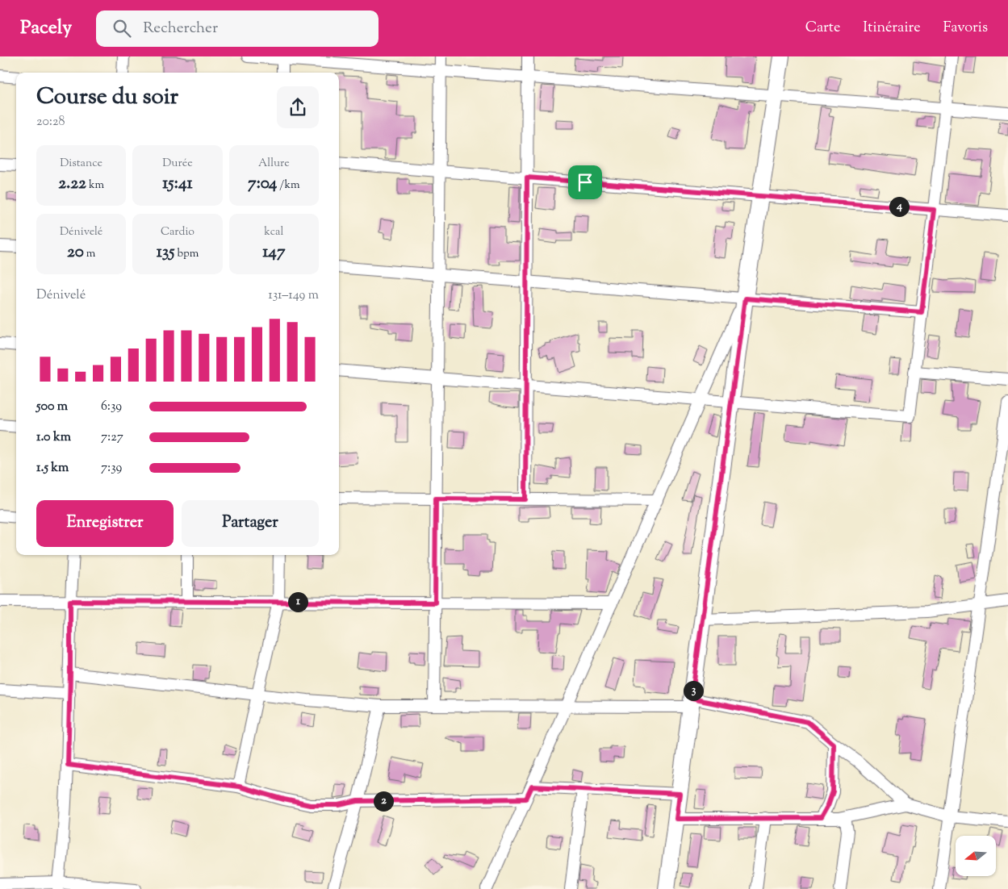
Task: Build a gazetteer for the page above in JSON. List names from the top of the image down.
{
  "north": "left",
  "page": {
    "header": "Pacely",
    "search": "Rechercher",
    "nav": ["Carte", "Itinéraire", "Favoris"],
    "heading": ["Course du soir", "20:28"],
    "stats": [
      ["Distance", "2.22 km"],
      ["Durée", "15:41"],
      ["Allure", "7:04 /km"],
      ["Dénivelé", "20 m"],
      ["Cardio", "135 bpm"],
      ["kcal", "147"]
    ],
    "pins": [
      "4",
      "1",
      "3",
      "2"
    ],
    "chart": ["Dénivelé", "131–149 m"],
    "list": [
      {
        "name": "500 m",
        "note": "6:39"
      },
      {
        "name": "1.0 km",
        "note": "7:27"
      },
      {
        "name": "1.5 km",
        "note": "7:39"
      }
    ],
    "buttons": ["Enregistrer", "Partager"]
  }
}
